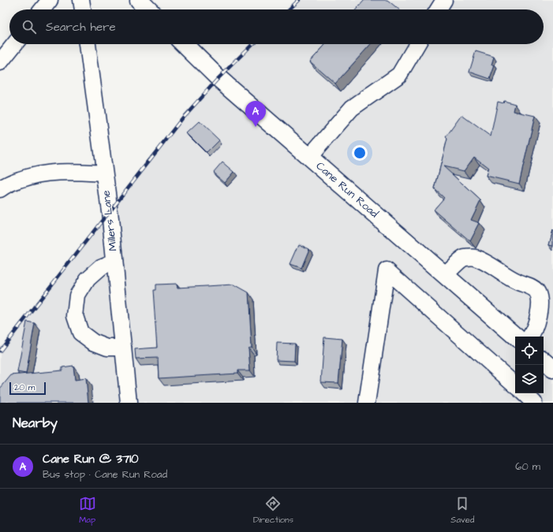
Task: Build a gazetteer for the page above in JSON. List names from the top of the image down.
{
  "streets": {
    "main road": ["Cane Run Road"],
    "street": ["Millers Lane"]
  },
  "scale_bar": "20 m",
  "page": {
    "search": "Search here",
    "pins": "A",
    "scale": "20 m",
    "heading": "Nearby",
    "list": [
      {
        "mark": "A",
        "name": "Cane Run @ 3710",
        "note": "Bus stop · Cane Run Road",
        "value": "60 m"
      }
    ],
    "nav": ["Map", "Directions", "Saved"]
  }
}
